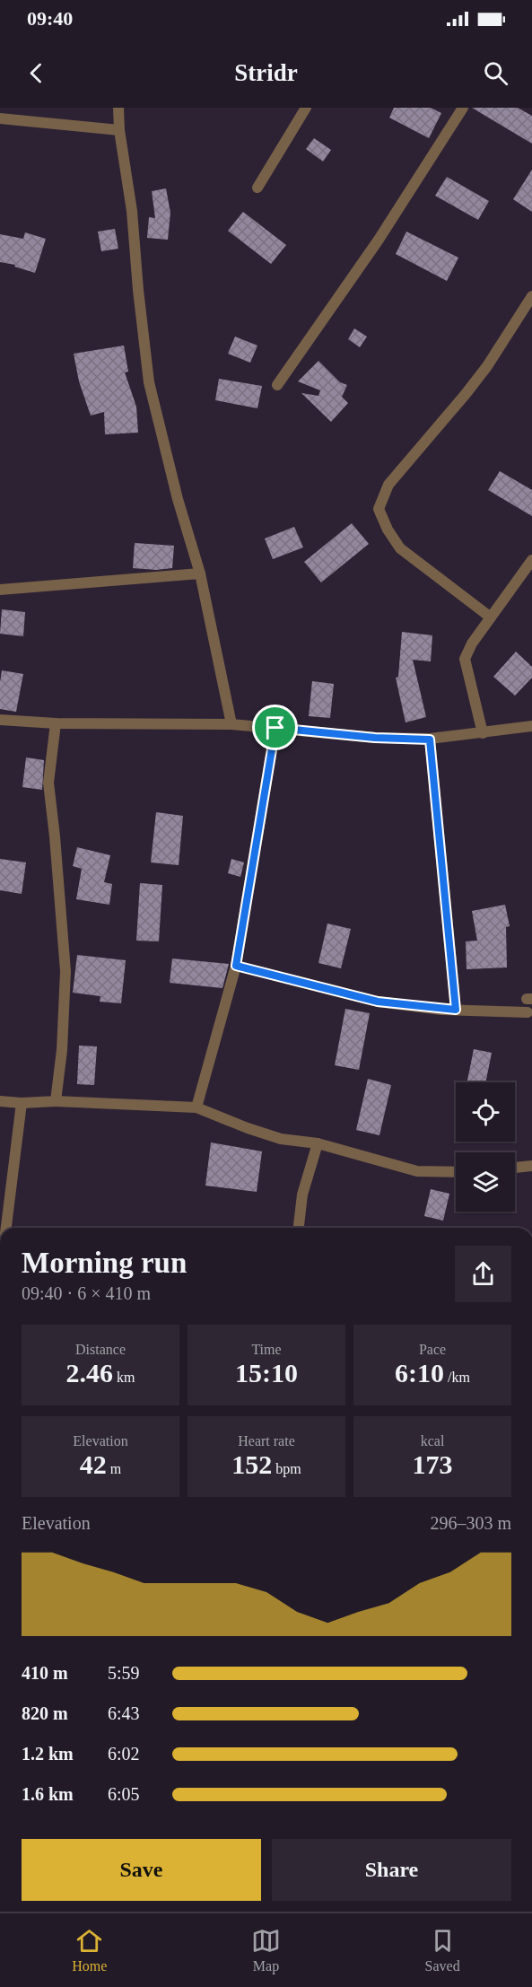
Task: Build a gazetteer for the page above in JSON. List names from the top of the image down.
{
  "page": {
    "status": "09:40",
    "header": "Stridr",
    "heading": ["Morning run", "09:40 · 6 × 410 m"],
    "stats": [
      ["Distance", "2.46 km"],
      ["Time", "15:10"],
      ["Pace", "6:10 /km"],
      ["Elevation", "42 m"],
      ["Heart rate", "152 bpm"],
      ["kcal", "173"]
    ],
    "chart": ["Elevation", "296–303 m"],
    "list": [
      {
        "name": "410 m",
        "note": "5:59"
      },
      {
        "name": "820 m",
        "note": "6:43"
      },
      {
        "name": "1.2 km",
        "note": "6:02"
      },
      {
        "name": "1.6 km",
        "note": "6:05"
      }
    ],
    "buttons": ["Save", "Share"],
    "tabs": ["Home", "Map", "Saved"]
  }
}
